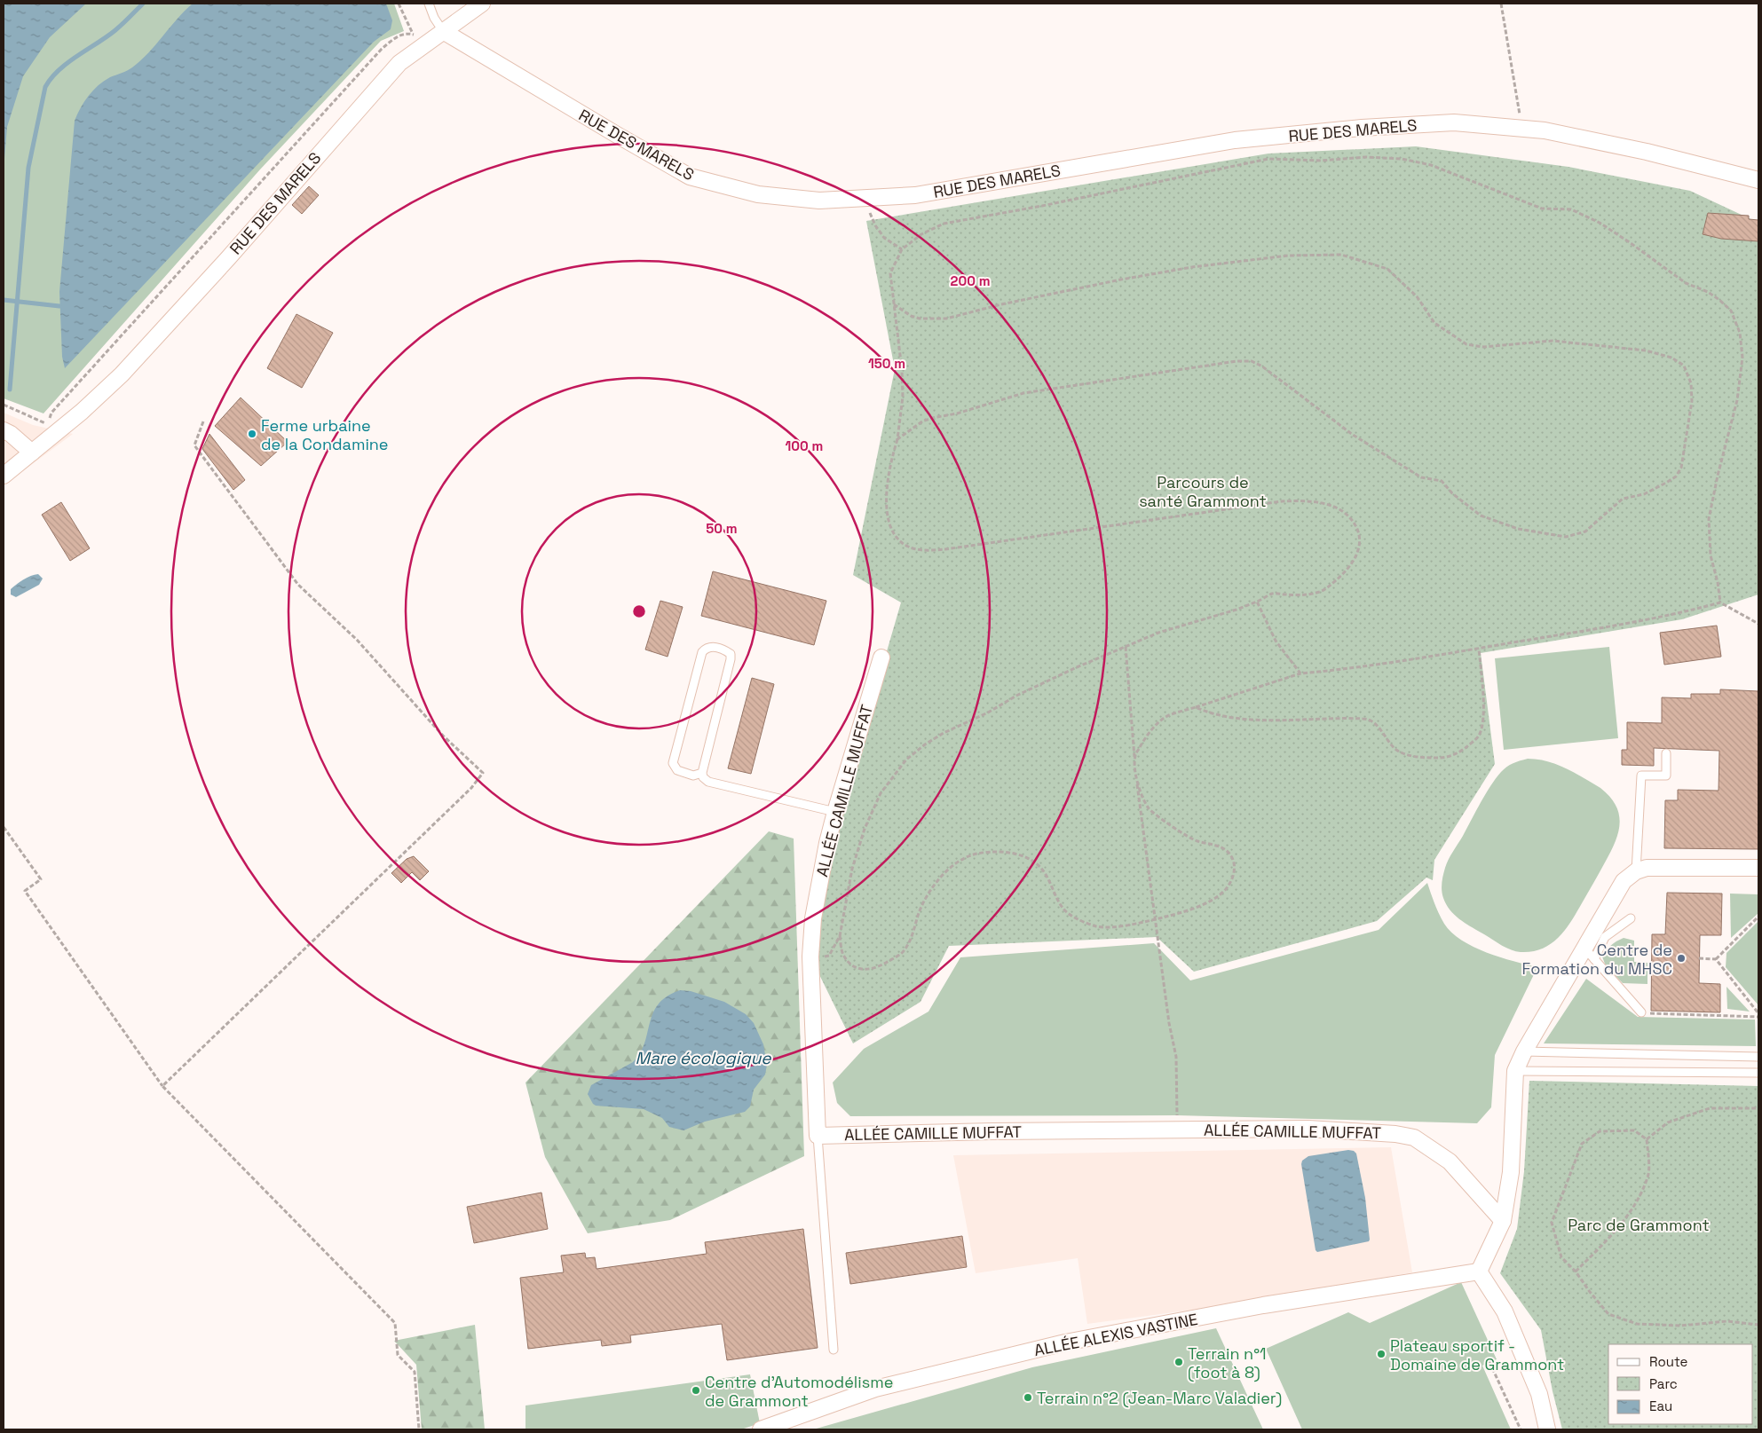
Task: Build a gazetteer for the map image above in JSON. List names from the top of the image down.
{
  "streets": {
    "street": ["RUE DES MARELS", "ALLÉE CAMILLE MUFFAT", "ALLÉE ALEXIS VASTINE"]
  },
  "water": ["Mare écologique"],
  "parks": ["Parcours de santé Grammont", "Parc de Grammont"],
  "places": [
    "Ferme urbaine de la Condamine",
    "Centre de Formation du MHSC",
    "Plateau sportif - Domaine de Grammont",
    "Terrain n°1 (foot à 8)",
    "Centre d'Automodélisme de Grammont",
    "Terrain n°2 (Jean-Marc Valadier)"
  ],
  "legend": ["Route", "Parc", "Eau"],
  "rings": [
    "200 m",
    "150 m",
    "100 m",
    "50 m"
  ]
}
